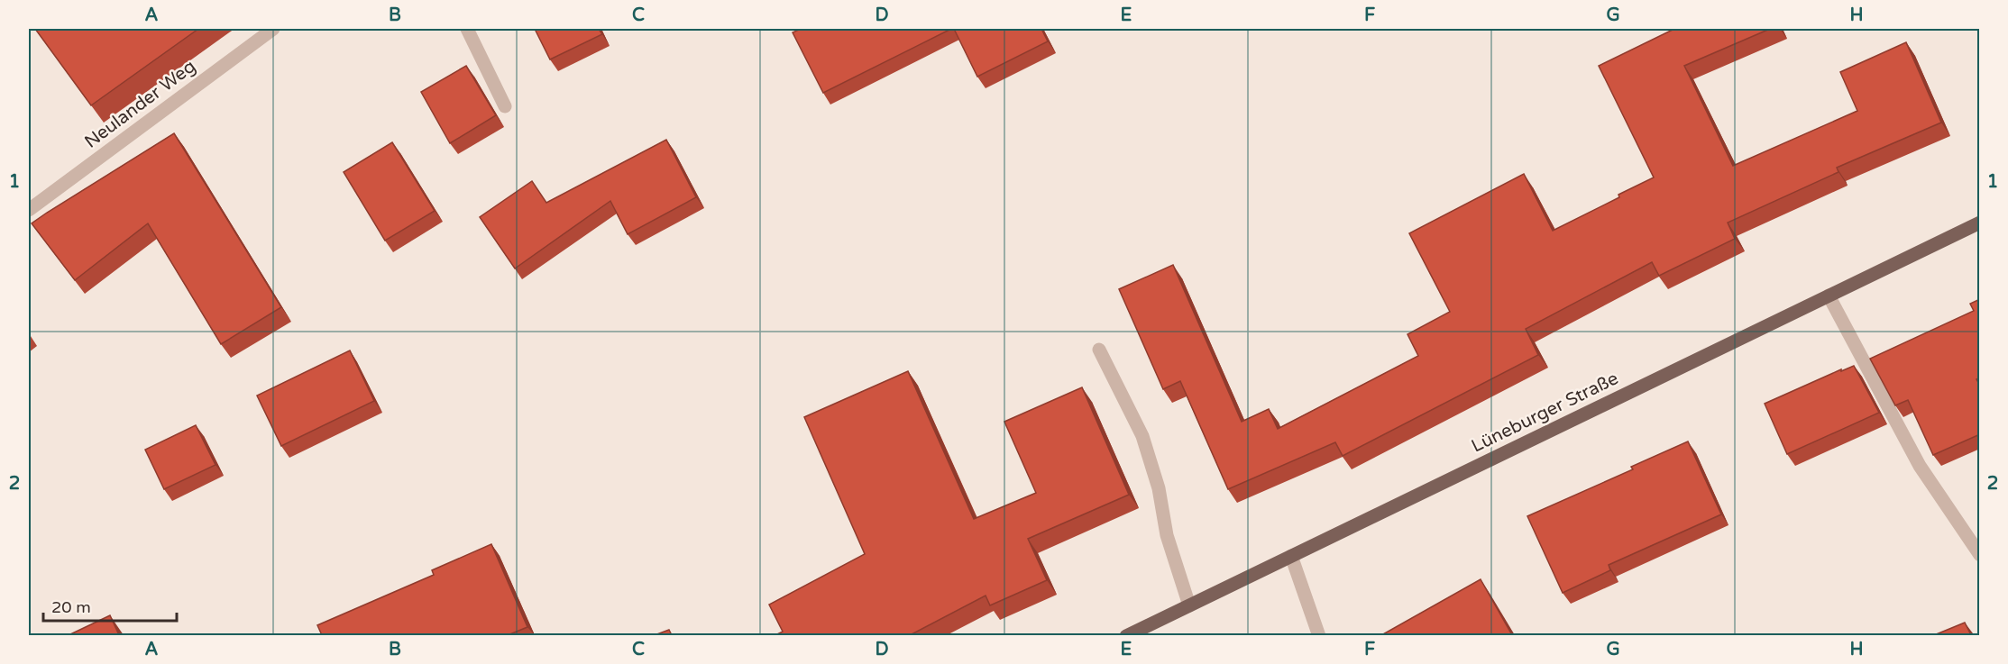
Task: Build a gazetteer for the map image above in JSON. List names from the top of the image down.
{
  "streets": {
    "main road": ["Lüneburger Straße"],
    "street": ["Neulander Weg"]
  },
  "scale_bar": "20 m",
  "grid": {
    "columns": [
      "A",
      "B",
      "C",
      "D",
      "E",
      "F",
      "G",
      "H"
    ],
    "rows": ["1", "2"]
  }
}
